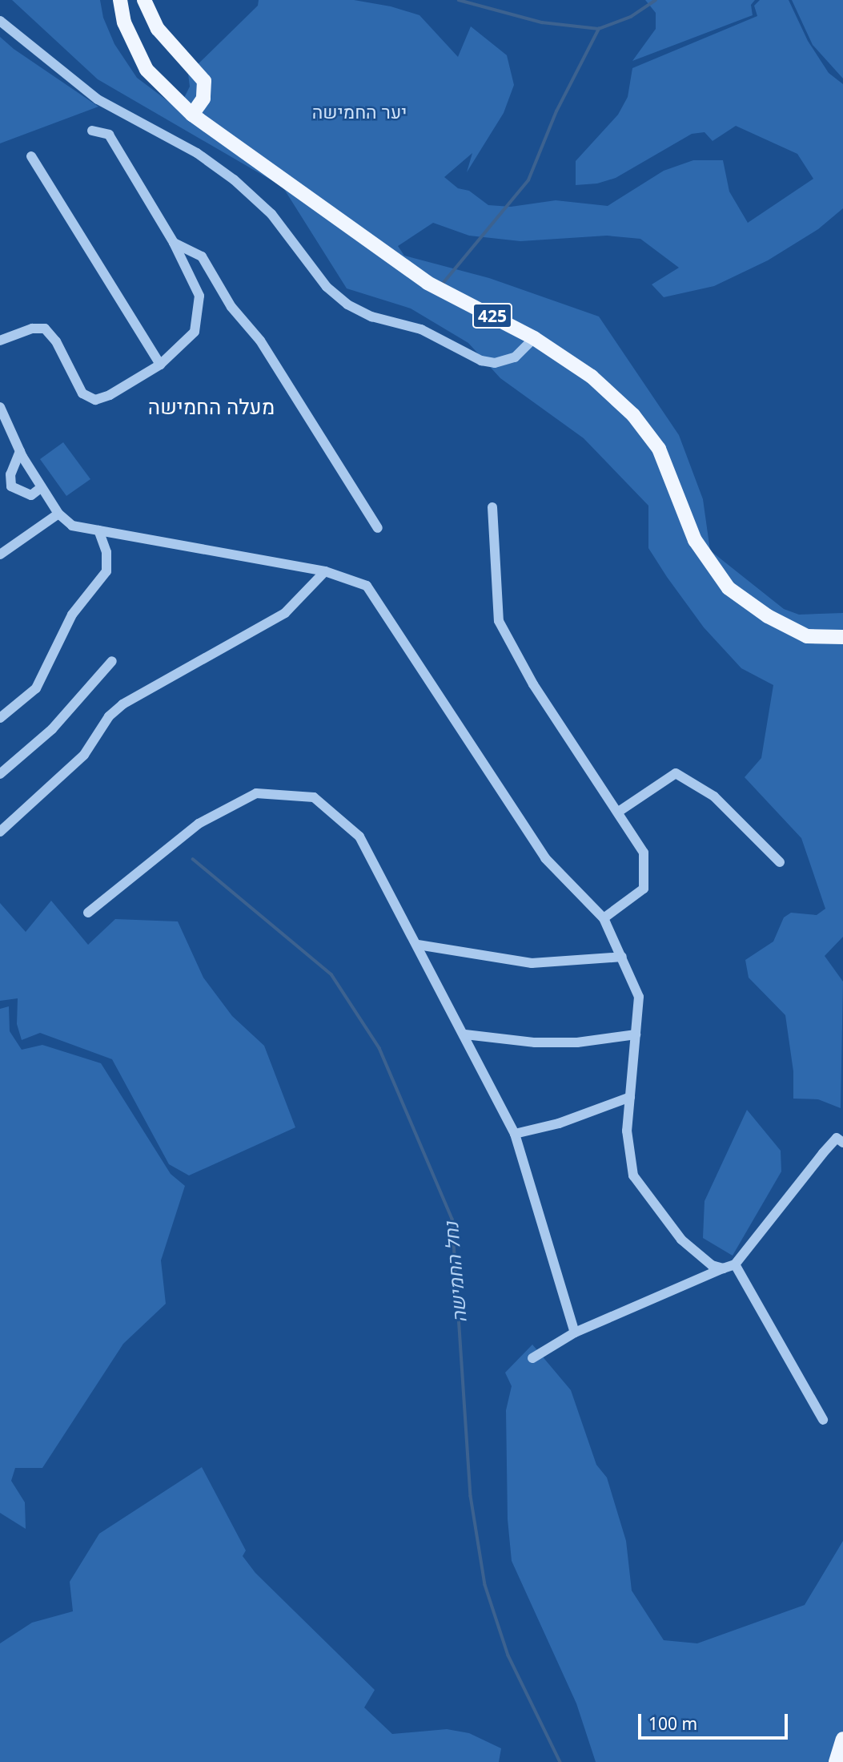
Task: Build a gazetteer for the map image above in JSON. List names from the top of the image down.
{
  "streets": {
    "main road": ["425"]
  },
  "districts": ["מעלה החמישה"],
  "water": ["נחל החמישה"],
  "parks": ["יער החמישה"],
  "scale_bar": "100 m"
}
